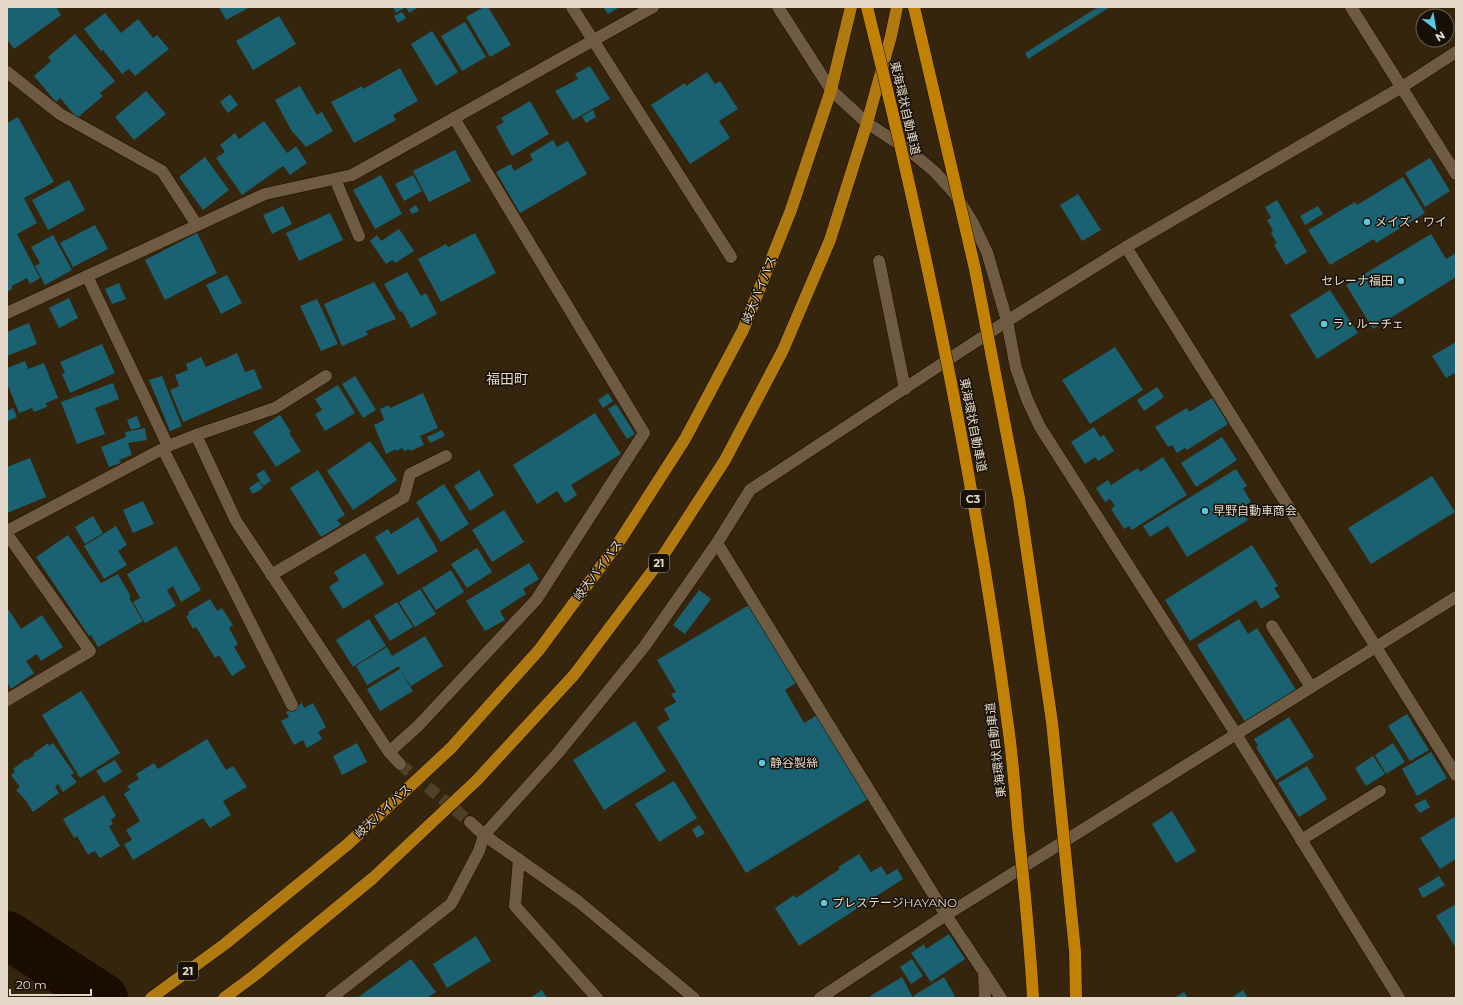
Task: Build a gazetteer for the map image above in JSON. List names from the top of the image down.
{
  "streets": {
    "highway": [
      "東海環状自動車道",
      "岐大バイパス",
      "C3",
      "21"
    ]
  },
  "districts": ["福田町"],
  "places": [
    "メイズ・ワイ",
    "セレーナ福田",
    "ラ・ルーチェ",
    "早野自動車商会",
    "静谷製絲",
    "プレステージHAYANO"
  ],
  "scale_bar": "20 m",
  "north": "bottom right"
}
